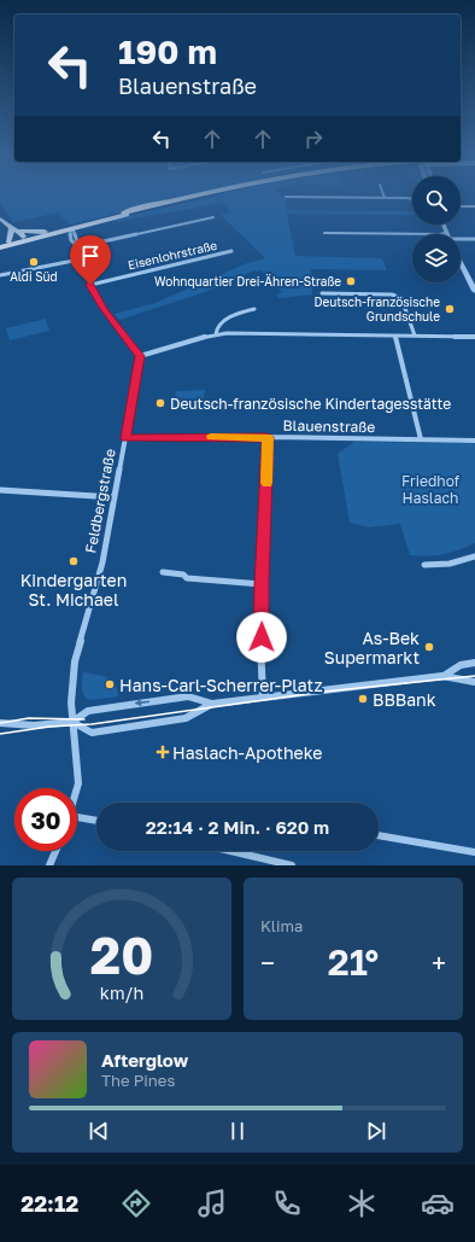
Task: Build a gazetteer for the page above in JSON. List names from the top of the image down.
{
  "streets": {
    "street": ["Eisenlohrstraße", "Blauenstraße", "Feldbergstraße"]
  },
  "crossings": [
    ["Blauenstraße", "Feldbergstraße"]
  ],
  "parks": ["Friedhof Haslach"],
  "places": {
    "other": [
      "Aldi Süd",
      "Wohnquartier Drei-Ähren-Straße",
      "Deutsch-französische Grundschule",
      "Deutsch-französische Kindertagesstätte",
      "Kindergarten St. Michael",
      "As-Bek Supermarkt",
      "Hans-Carl-Scherrer-Platz",
      "BBBank"
    ],
    "health": ["Haslach-Apotheke"]
  },
  "page": {
    "turn": ["190 m", "Blauenstraße"],
    "limit": "30",
    "trip": "22:14 · 2 Min. · 620 m",
    "tile": "Klima",
    "heat": ["−", "21°", "+"],
    "song": ["Afterglow", "The Pines"],
    "tabs": "22:12",
    "gauge": ["20", "km/h"]
  }
}
